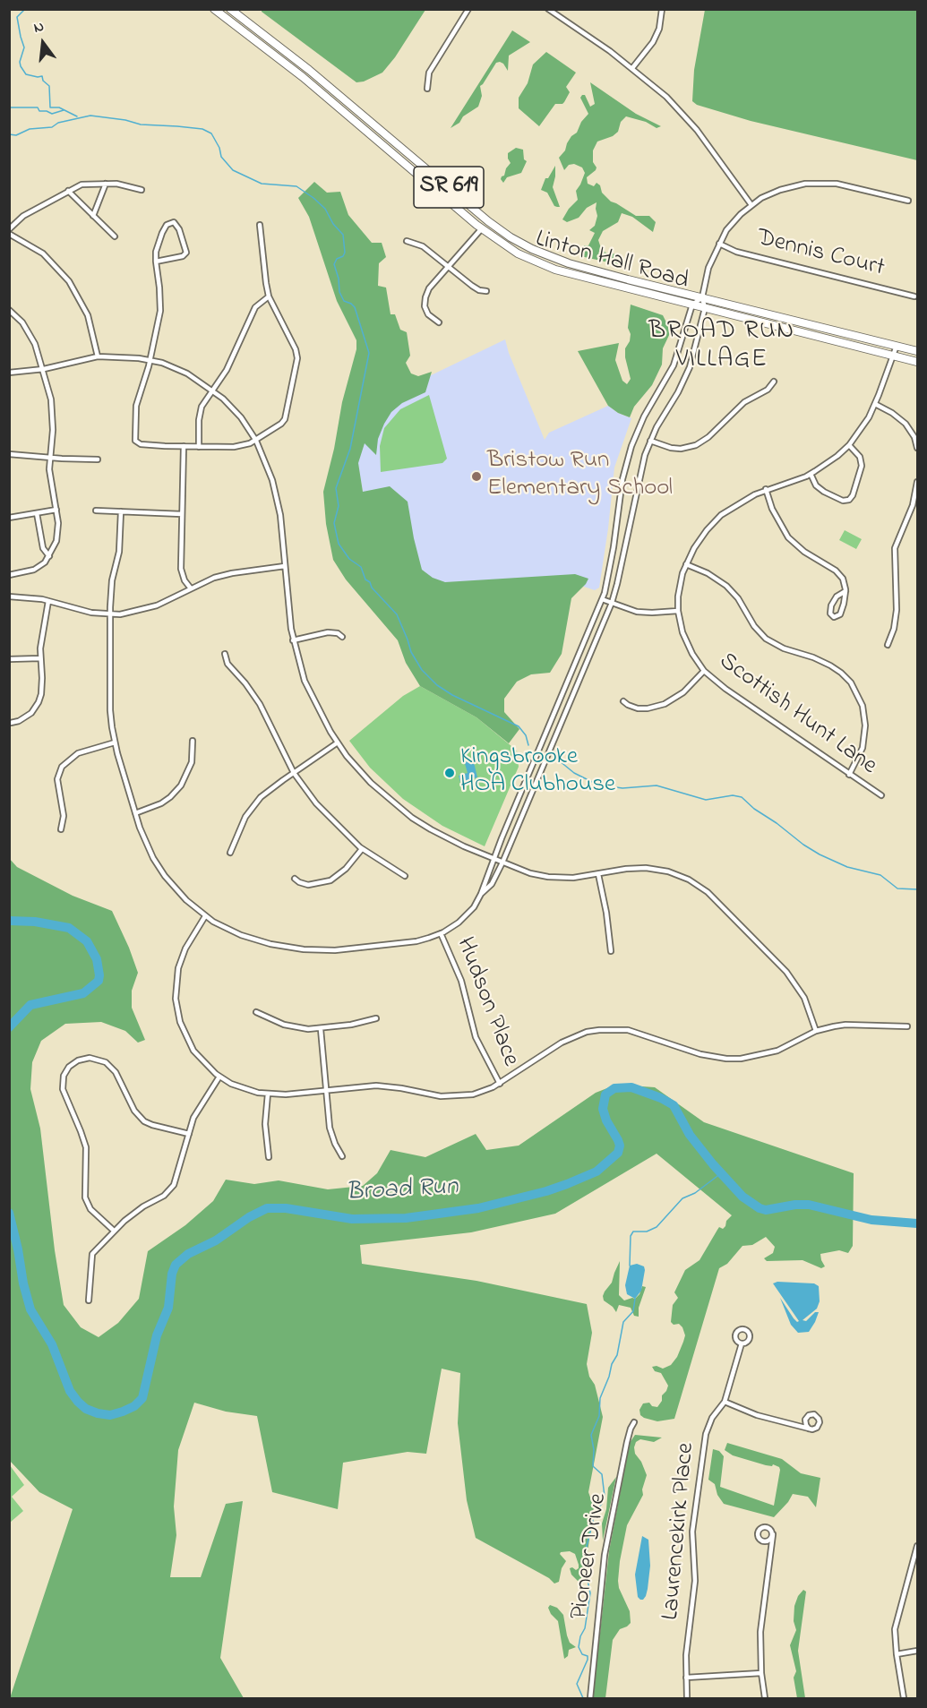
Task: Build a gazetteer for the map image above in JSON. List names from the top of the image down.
{
  "streets": {
    "main road": ["SR 619", "Linton Hall Road"],
    "street": [
      "Dennis Court",
      "Scottish Hunt Lane",
      "Hudson Place",
      "Laurencekirk Place",
      "Pioneer Drive"
    ]
  },
  "crossings": [
    ["Linton Hall Road", "Scottish Hunt Lane"]
  ],
  "districts": ["BROAD RUN VILLAGE"],
  "water": ["Broad Run"],
  "places": ["Bristow Run Elementary School", "Kingsbrooke HOA Clubhouse"],
  "north": "top"
}
